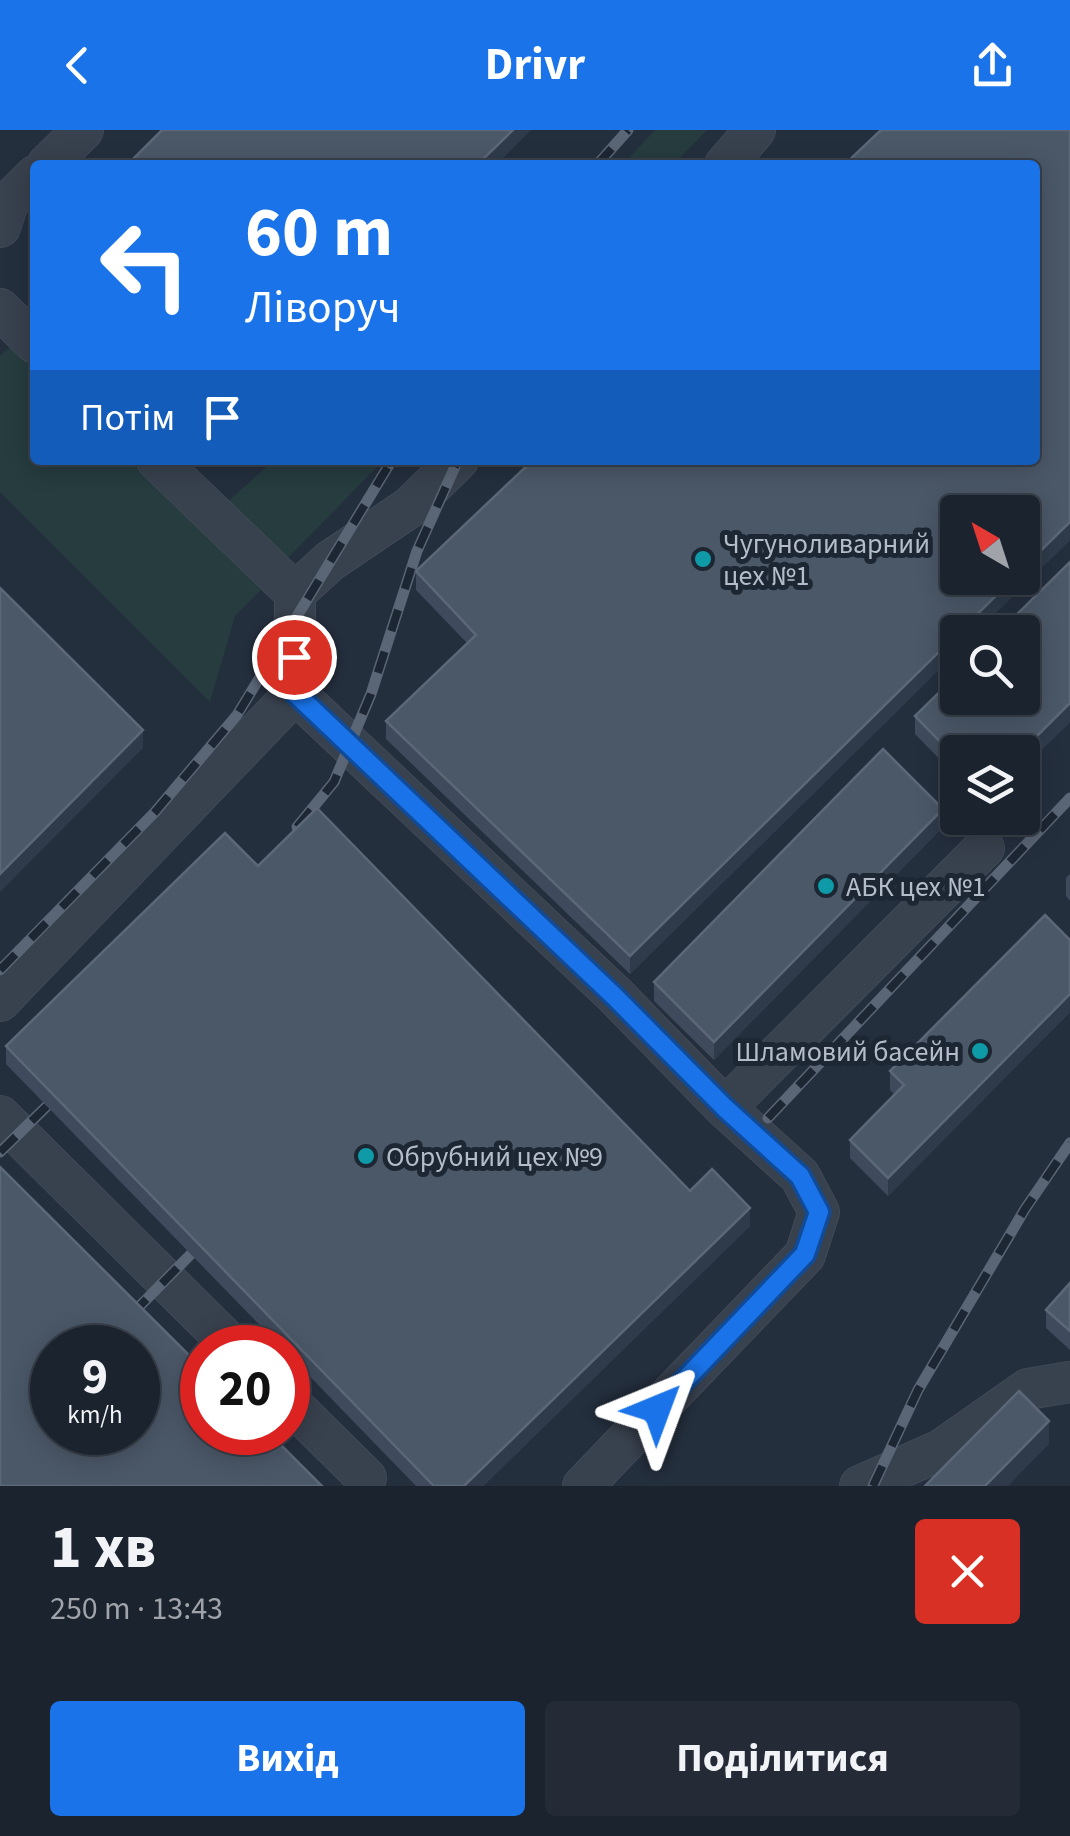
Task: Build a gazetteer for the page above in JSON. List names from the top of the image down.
{
  "places": [
    "Чугуноливарний цех №1",
    "АБК цех №1",
    "Шламовий басейн",
    "Обрубний цех №9"
  ],
  "north": "top left",
  "page": {
    "header": "Drivr",
    "turn": ["60 m", "Ліворуч"],
    "then": "Потім",
    "speed": "9 km/h",
    "limit": "20",
    "heading": ["1 хв", "250 m · 13:43"],
    "buttons": ["Вихід", "Поділитися"]
  }
}
